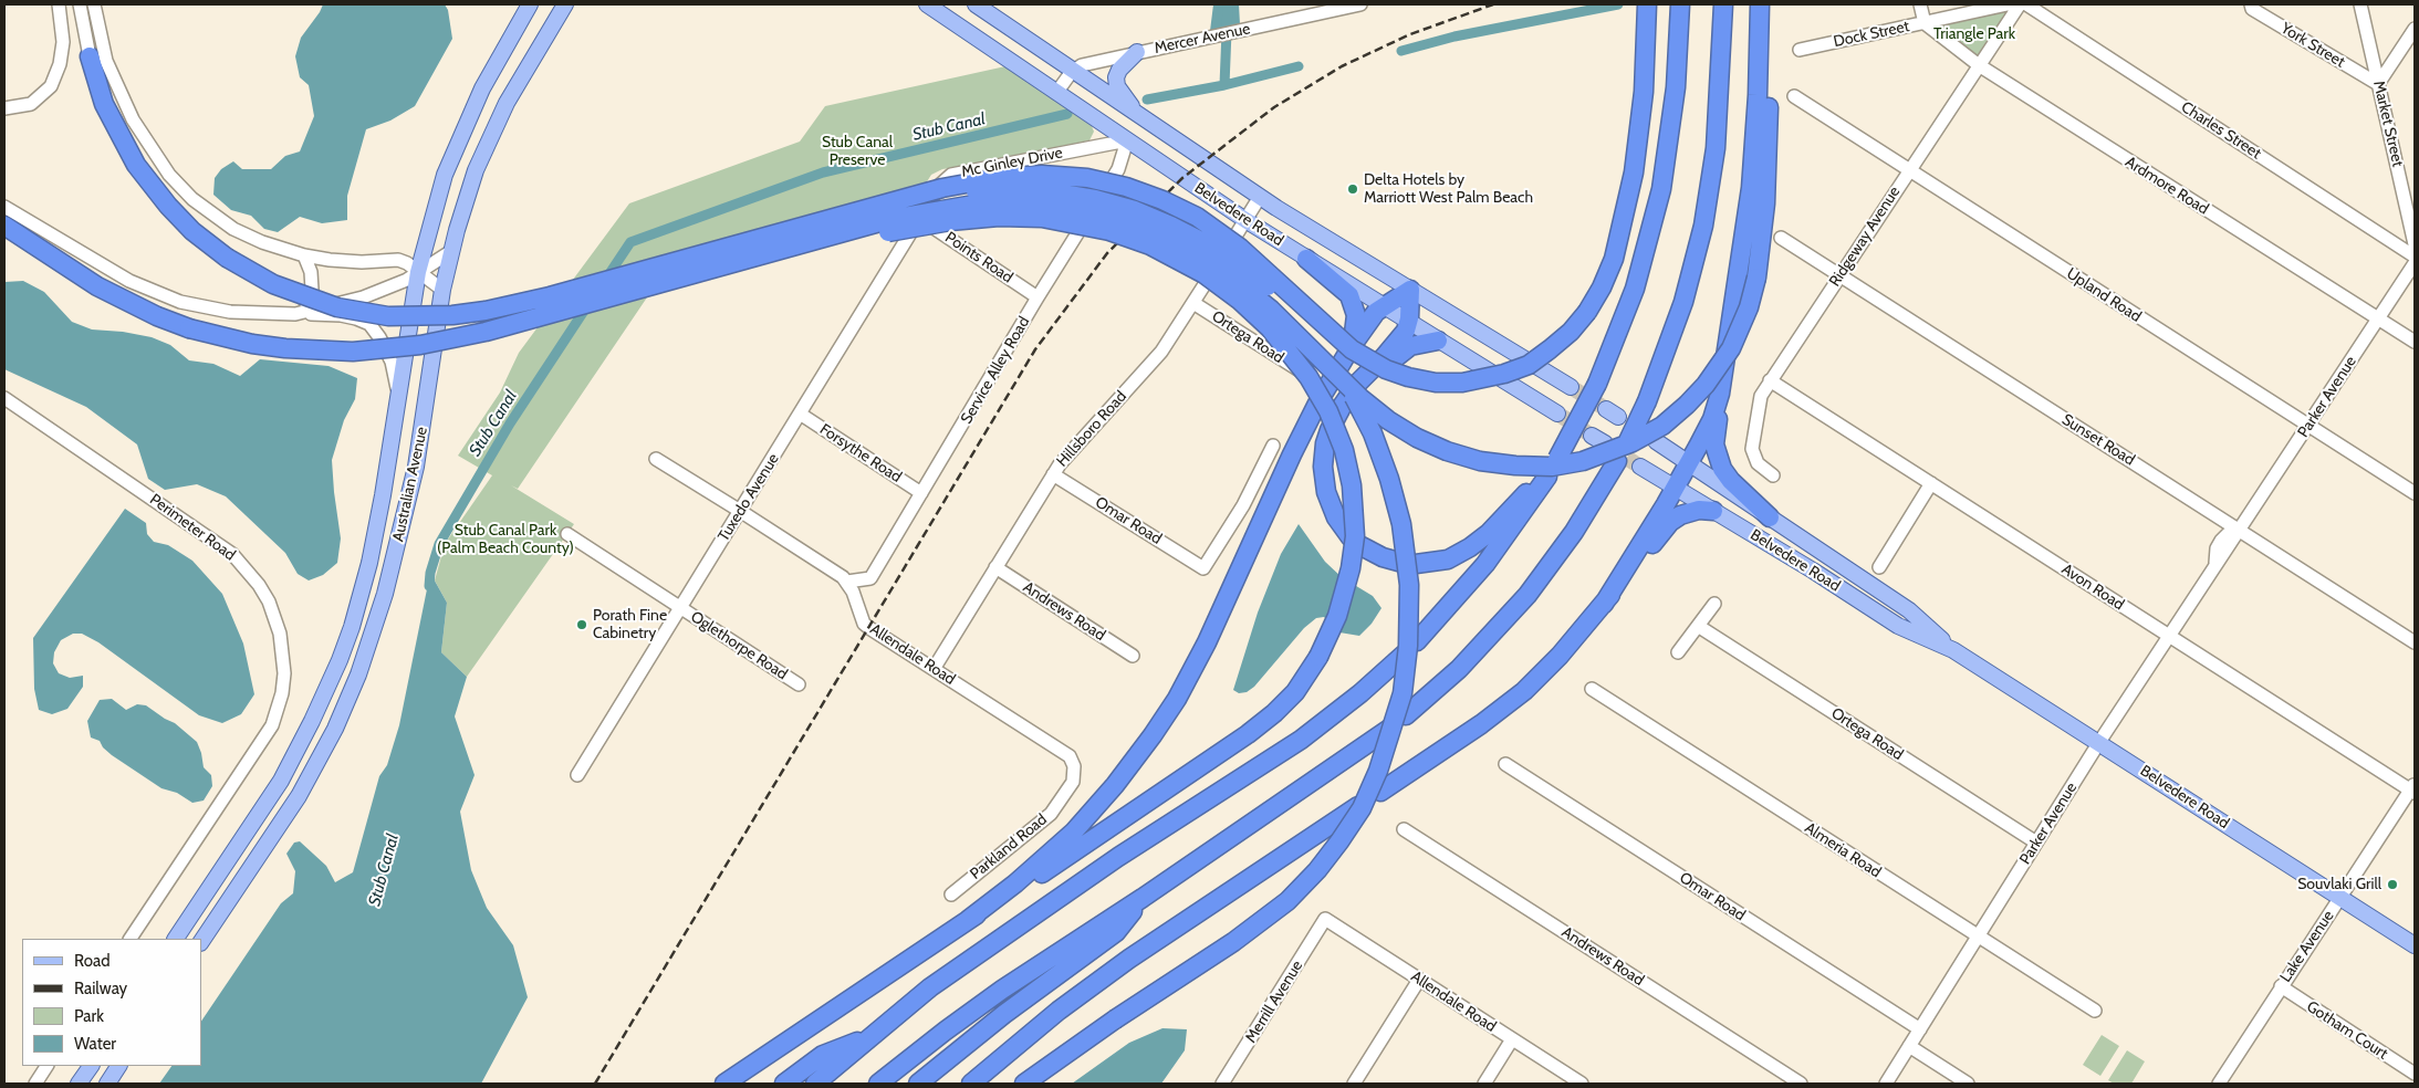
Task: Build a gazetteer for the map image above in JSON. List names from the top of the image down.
{
  "streets": {
    "main road": ["Belvedere Road", "Australian Avenue"],
    "street": [
      "Dock Street",
      "Mercer Avenue",
      "York Street",
      "Market Street",
      "Charles Street",
      "Mc Ginley Drive",
      "Ardmore Road",
      "Ridgeway Avenue",
      "Points Road",
      "Upland Road",
      "Ortega Road",
      "Service Alley Road",
      "Parker Avenue",
      "Hillsboro Road",
      "Sunset Road",
      "Forsythe Road",
      "Tuxedo Avenue",
      "Omar Road",
      "Perimeter Road",
      "Avon Road",
      "Andrews Road",
      "Oglethorpe Road",
      "Allendale Road",
      "Parkland Road",
      "Almeria Road",
      "Lake Avenue",
      "Merrill Avenue",
      "Gotham Court"
    ]
  },
  "crossings": [
    ["Dock Street", "Ardmore Road"],
    ["Mercer Avenue", "Belvedere Road"],
    ["York Street", "Market Street"],
    ["Mc Ginley Drive", "Belvedere Road"],
    ["Mc Ginley Drive", "Points Road"],
    ["Mc Ginley Drive", "Service Alley Road"],
    ["Mc Ginley Drive", "Tuxedo Avenue"],
    ["Ardmore Road", "Ridgeway Avenue"],
    ["Ardmore Road", "Parker Avenue"],
    ["Belvedere Road", "Service Alley Road"],
    ["Belvedere Road", "Parker Avenue"],
    ["Belvedere Road", "Hillsboro Road"],
    ["Belvedere Road", "Lake Avenue"],
    ["Ridgeway Avenue", "Upland Road"],
    ["Ridgeway Avenue", "Sunset Road"],
    ["Ridgeway Avenue", "Avon Road"],
    ["Points Road", "Service Alley Road"],
    ["Points Road", "Tuxedo Avenue"],
    ["Upland Road", "Parker Avenue"],
    ["Ortega Road", "Parker Avenue"],
    ["Ortega Road", "Hillsboro Road"],
    ["Service Alley Road", "Forsythe Road"],
    ["Service Alley Road", "Allendale Road"],
    ["Parker Avenue", "Sunset Road"],
    ["Parker Avenue", "Omar Road"],
    ["Parker Avenue", "Avon Road"],
    ["Parker Avenue", "Almeria Road"],
    ["Hillsboro Road", "Omar Road"],
    ["Hillsboro Road", "Andrews Road"],
    ["Hillsboro Road", "Allendale Road"],
    ["Forsythe Road", "Tuxedo Avenue"],
    ["Tuxedo Avenue", "Oglethorpe Road"],
    ["Avon Road", "Lake Avenue"],
    ["Allendale Road", "Parkland Road"],
    ["Allendale Road", "Merrill Avenue"],
    ["Lake Avenue", "Gotham Court"]
  ],
  "water": ["Stub Canal"],
  "parks": ["Triangle Park", "Stub Canal Preserve", "Stub Canal Park (Palm Beach County)"],
  "places": ["Delta Hotels by Marriott West Palm Beach", "Porath Fine Cabinetry", "Souvlaki Grill"],
  "legend": [
    "Road",
    "Railway",
    "Park",
    "Water"
  ]
}
